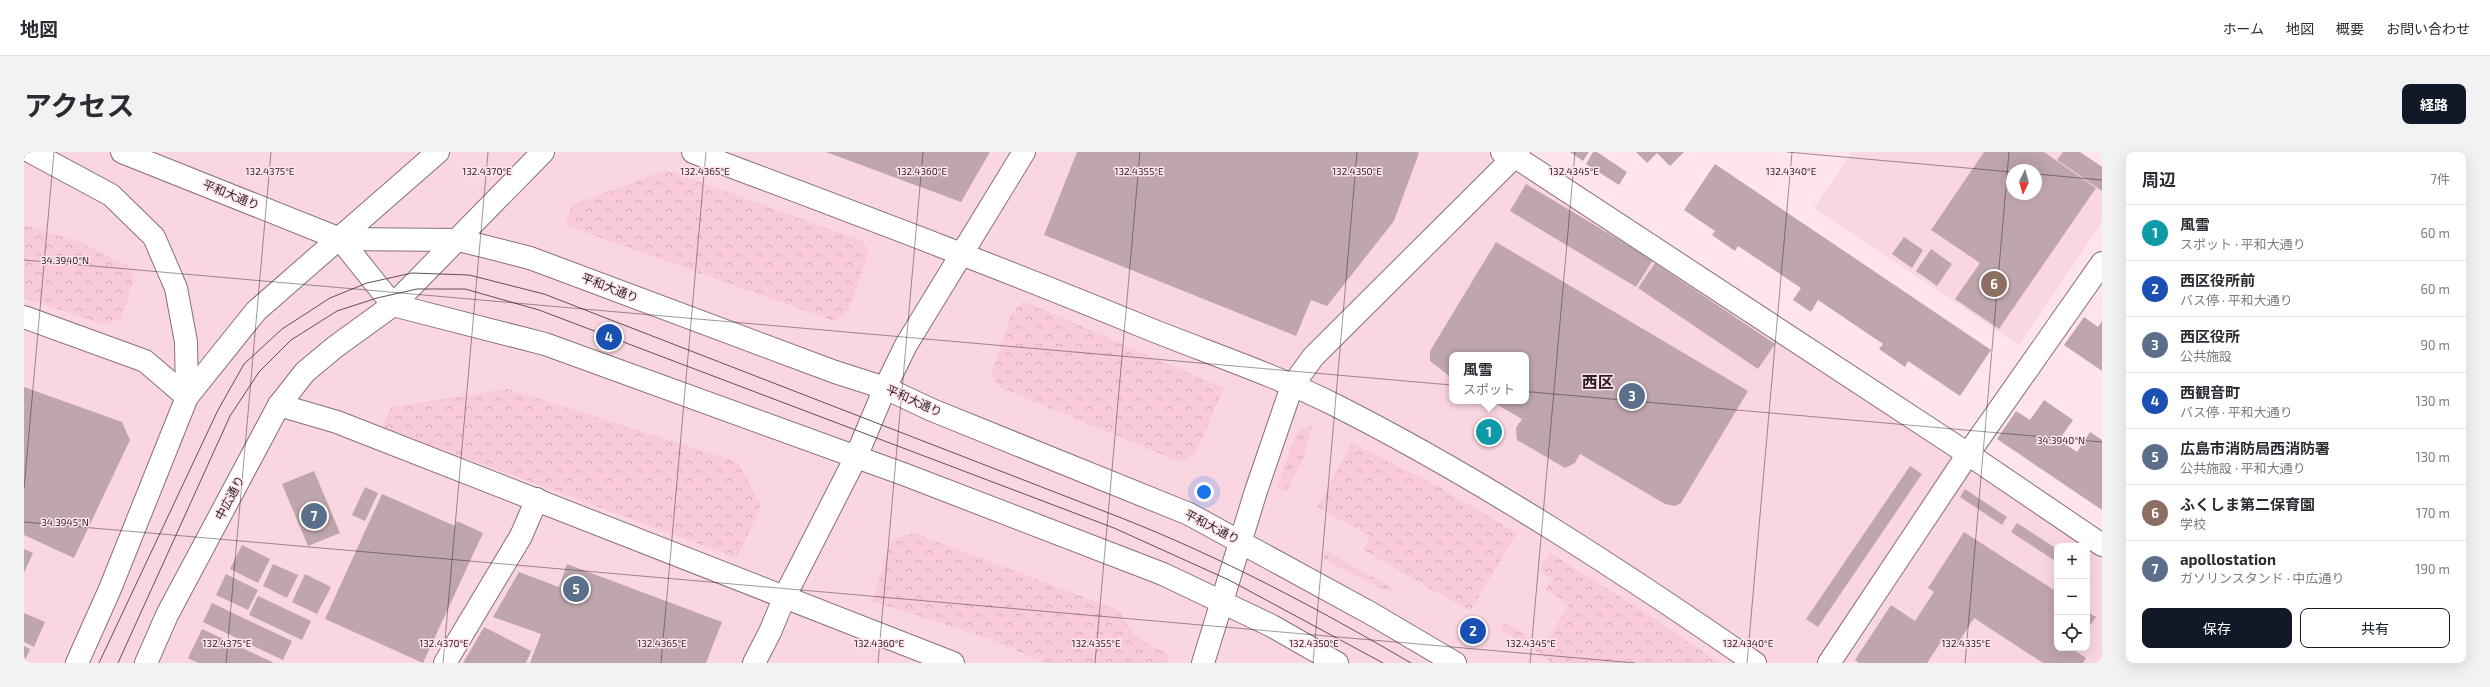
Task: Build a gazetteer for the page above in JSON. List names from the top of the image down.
{
  "streets": {
    "street": ["平和大通り", "中広通り"]
  },
  "crossings": [
    ["平和大通り", "中広通り"]
  ],
  "districts": ["西区"],
  "north": "bottom",
  "page": {
    "header": "地図",
    "nav": [
      "ホーム",
      "地図",
      "概要",
      "お問い合わせ"
    ],
    "title": "アクセス",
    "buttons": [
      "経路",
      ["保存", "共有"]
    ],
    "heading": ["周辺", "7件"],
    "list": [
      {
        "mark": "1",
        "name": "風雪",
        "note": "スポット · 平和大通り",
        "value": "60 m"
      },
      {
        "mark": "2",
        "name": "西区役所前",
        "note": "バス停 · 平和大通り",
        "value": "60 m"
      },
      {
        "mark": "3",
        "name": "西区役所",
        "note": "公共施設",
        "value": "90 m"
      },
      {
        "mark": "4",
        "name": "西観音町",
        "note": "バス停 · 平和大通り",
        "value": "130 m"
      },
      {
        "mark": "5",
        "name": "広島市消防局西消防署",
        "note": "公共施設 · 平和大通り",
        "value": "130 m"
      },
      {
        "mark": "6",
        "name": "ふくしま第二保育園",
        "note": "学校",
        "value": "170 m"
      },
      {
        "mark": "7",
        "name": "apollostation",
        "note": "ガソリンスタンド · 中広通り",
        "value": "190 m"
      }
    ],
    "pins": [
      "6",
      "4",
      "3",
      "1",
      "7",
      "5",
      "2"
    ],
    "popup": ["風雪", "スポット"],
    "map_buttons": ["+", "−"]
  },
  "coordinates": [
    "132.4375°E",
    "132.4370°E",
    "132.4365°E",
    "132.4360°E",
    "132.4355°E",
    "132.4350°E",
    "132.4345°E",
    "132.4340°E",
    "34.3940°N",
    "34.3945°N",
    "132.4335°E"
  ]
}
